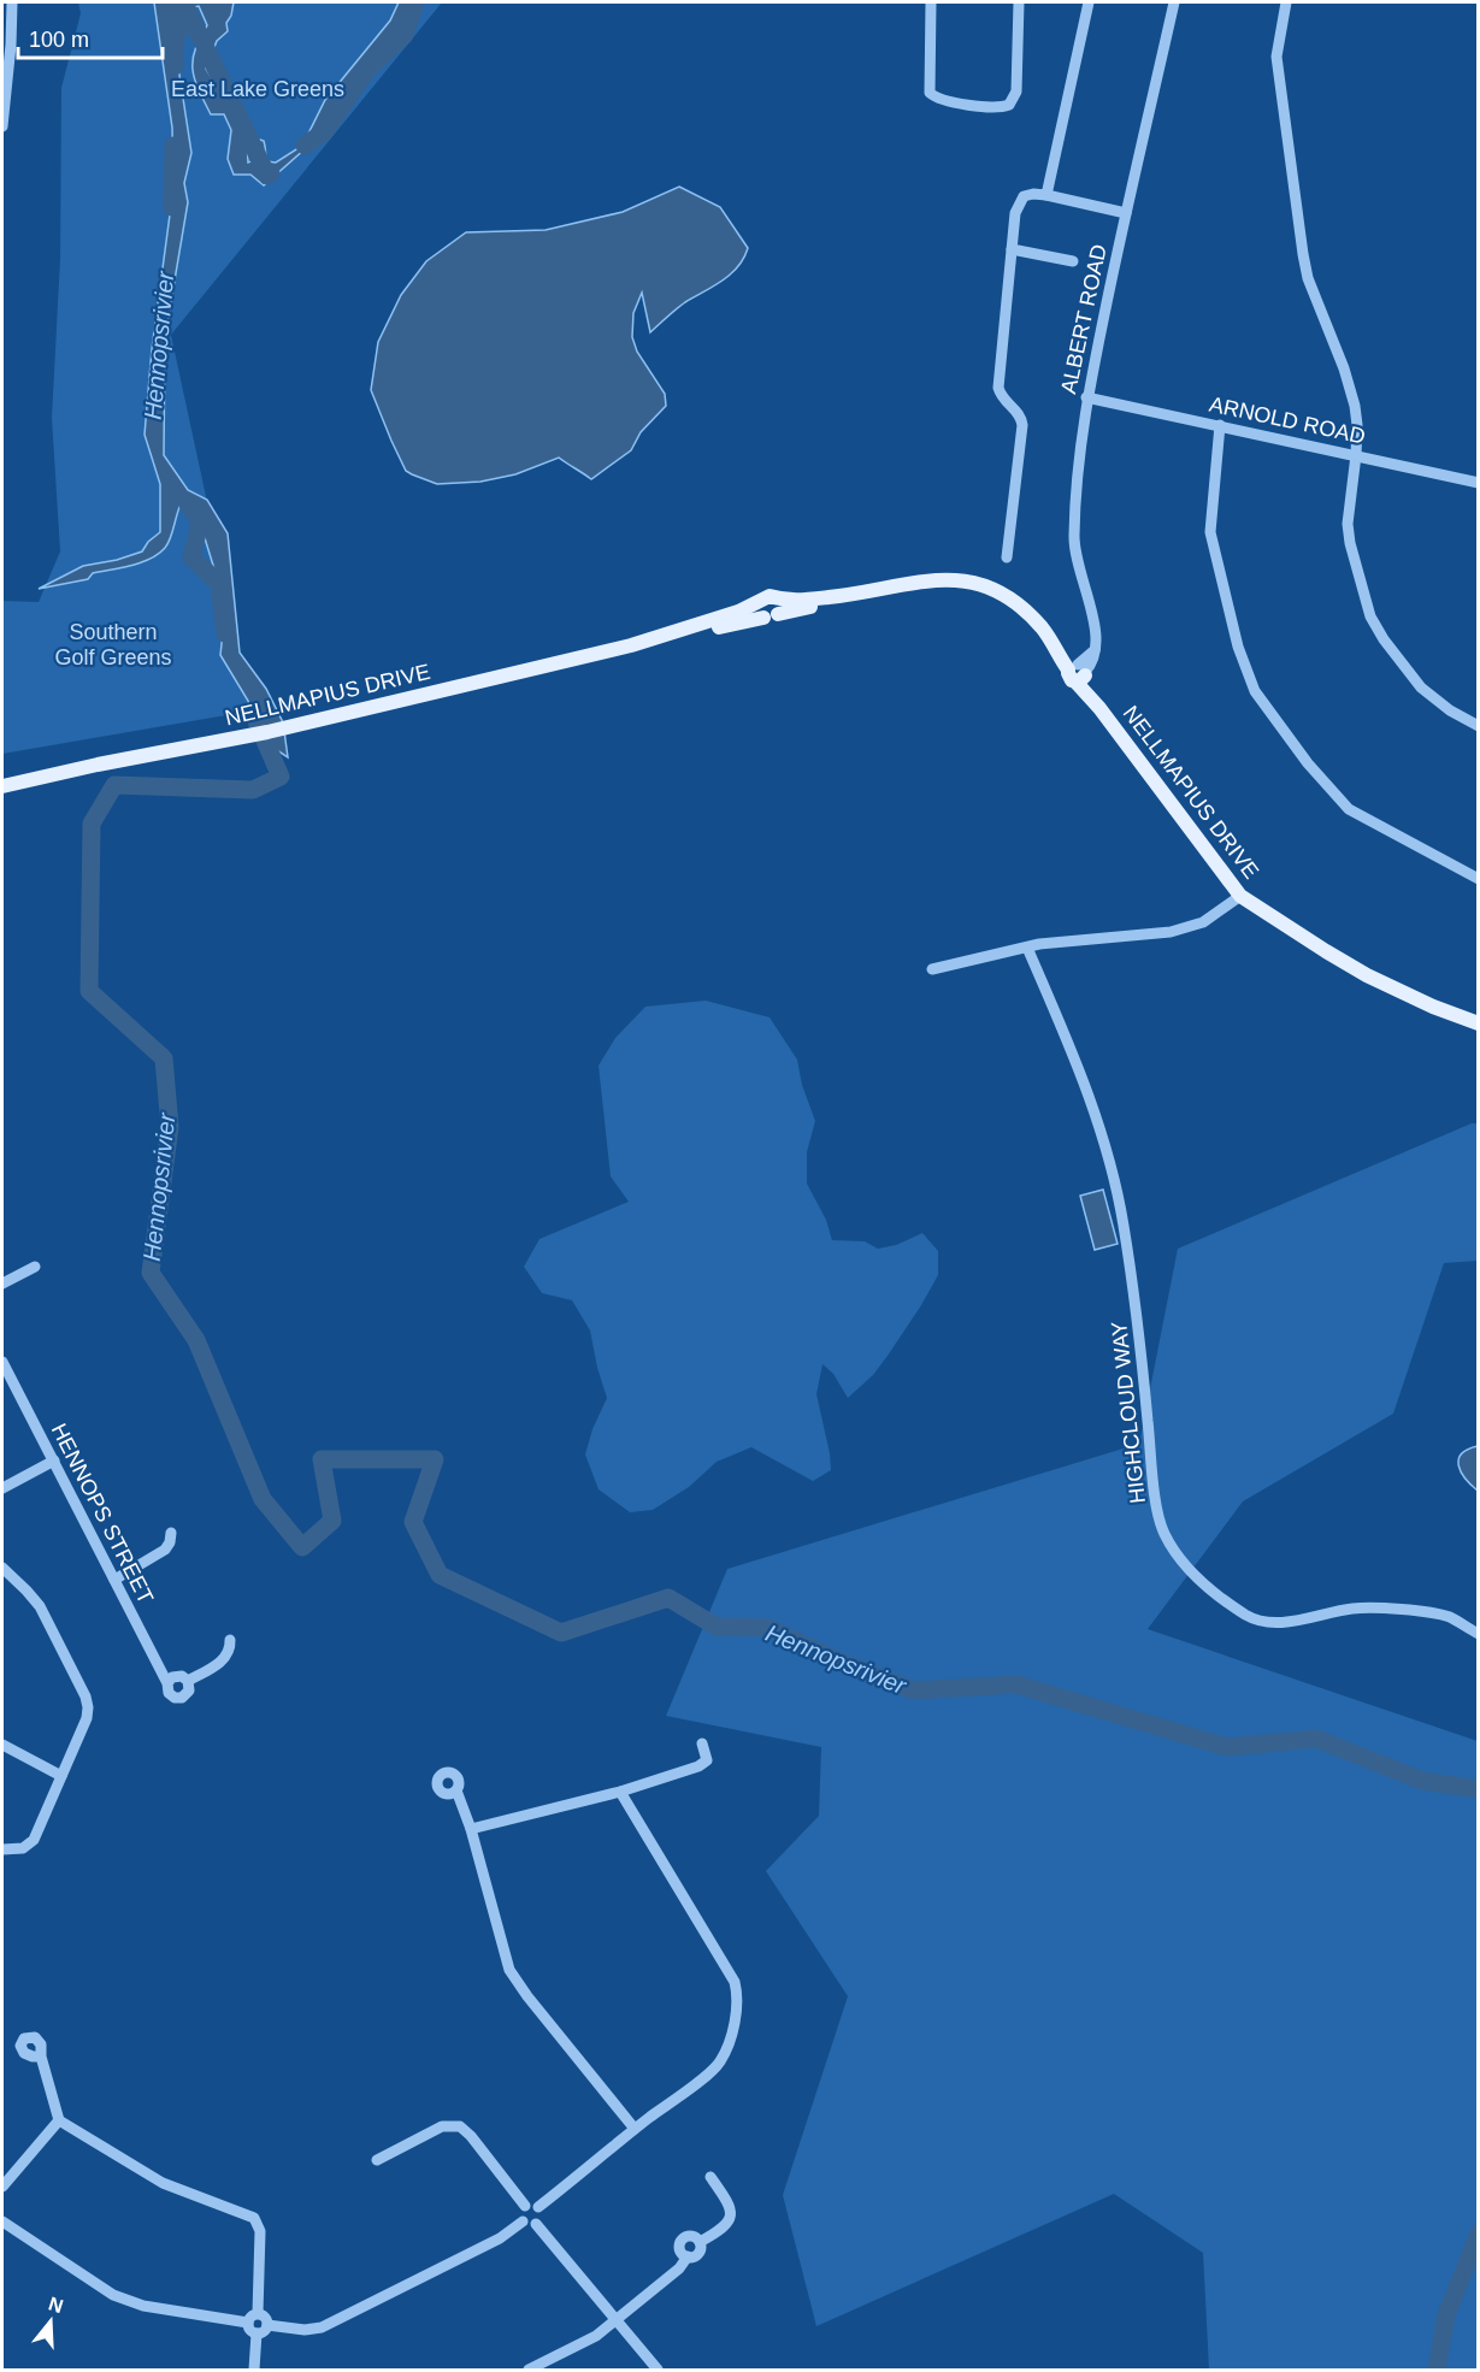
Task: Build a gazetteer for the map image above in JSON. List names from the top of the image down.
{
  "streets": {
    "main road": ["NELLMAPIUS DRIVE"],
    "street": [
      "ALBERT ROAD",
      "ARNOLD ROAD",
      "HIGHCLOUD WAY",
      "HENNOPS STREET"
    ]
  },
  "crossings": [
    ["ALBERT ROAD", "ARNOLD ROAD"],
    ["ALBERT ROAD", "NELLMAPIUS DRIVE"]
  ],
  "water": ["Hennopsrivier"],
  "parks": ["East Lake Greens", "Southern Golf Greens"],
  "scale_bar": "100 m",
  "north": "top"
}
